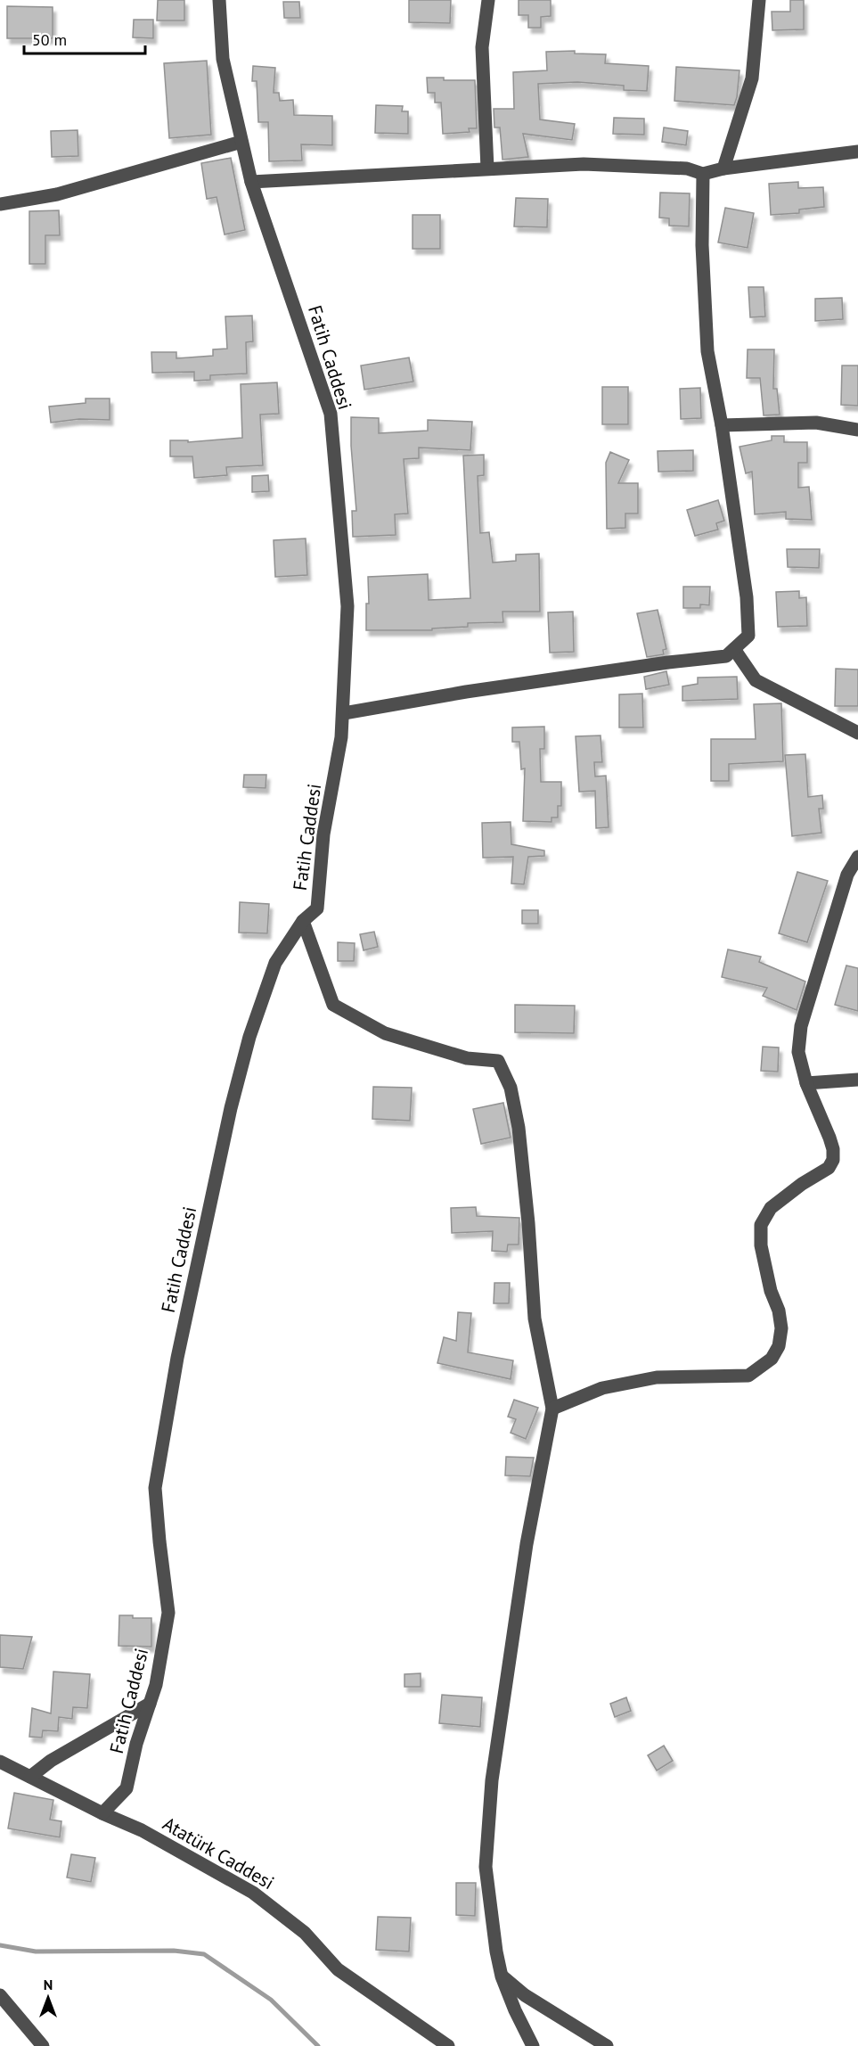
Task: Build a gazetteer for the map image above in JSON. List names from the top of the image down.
{
  "streets": {
    "street": ["Fatih Caddesi", "Atatürk Caddesi"]
  },
  "crossings": [
    ["Fatih Caddesi", "Atatürk Caddesi"]
  ],
  "scale_bar": "50 m",
  "north": "top"
}
